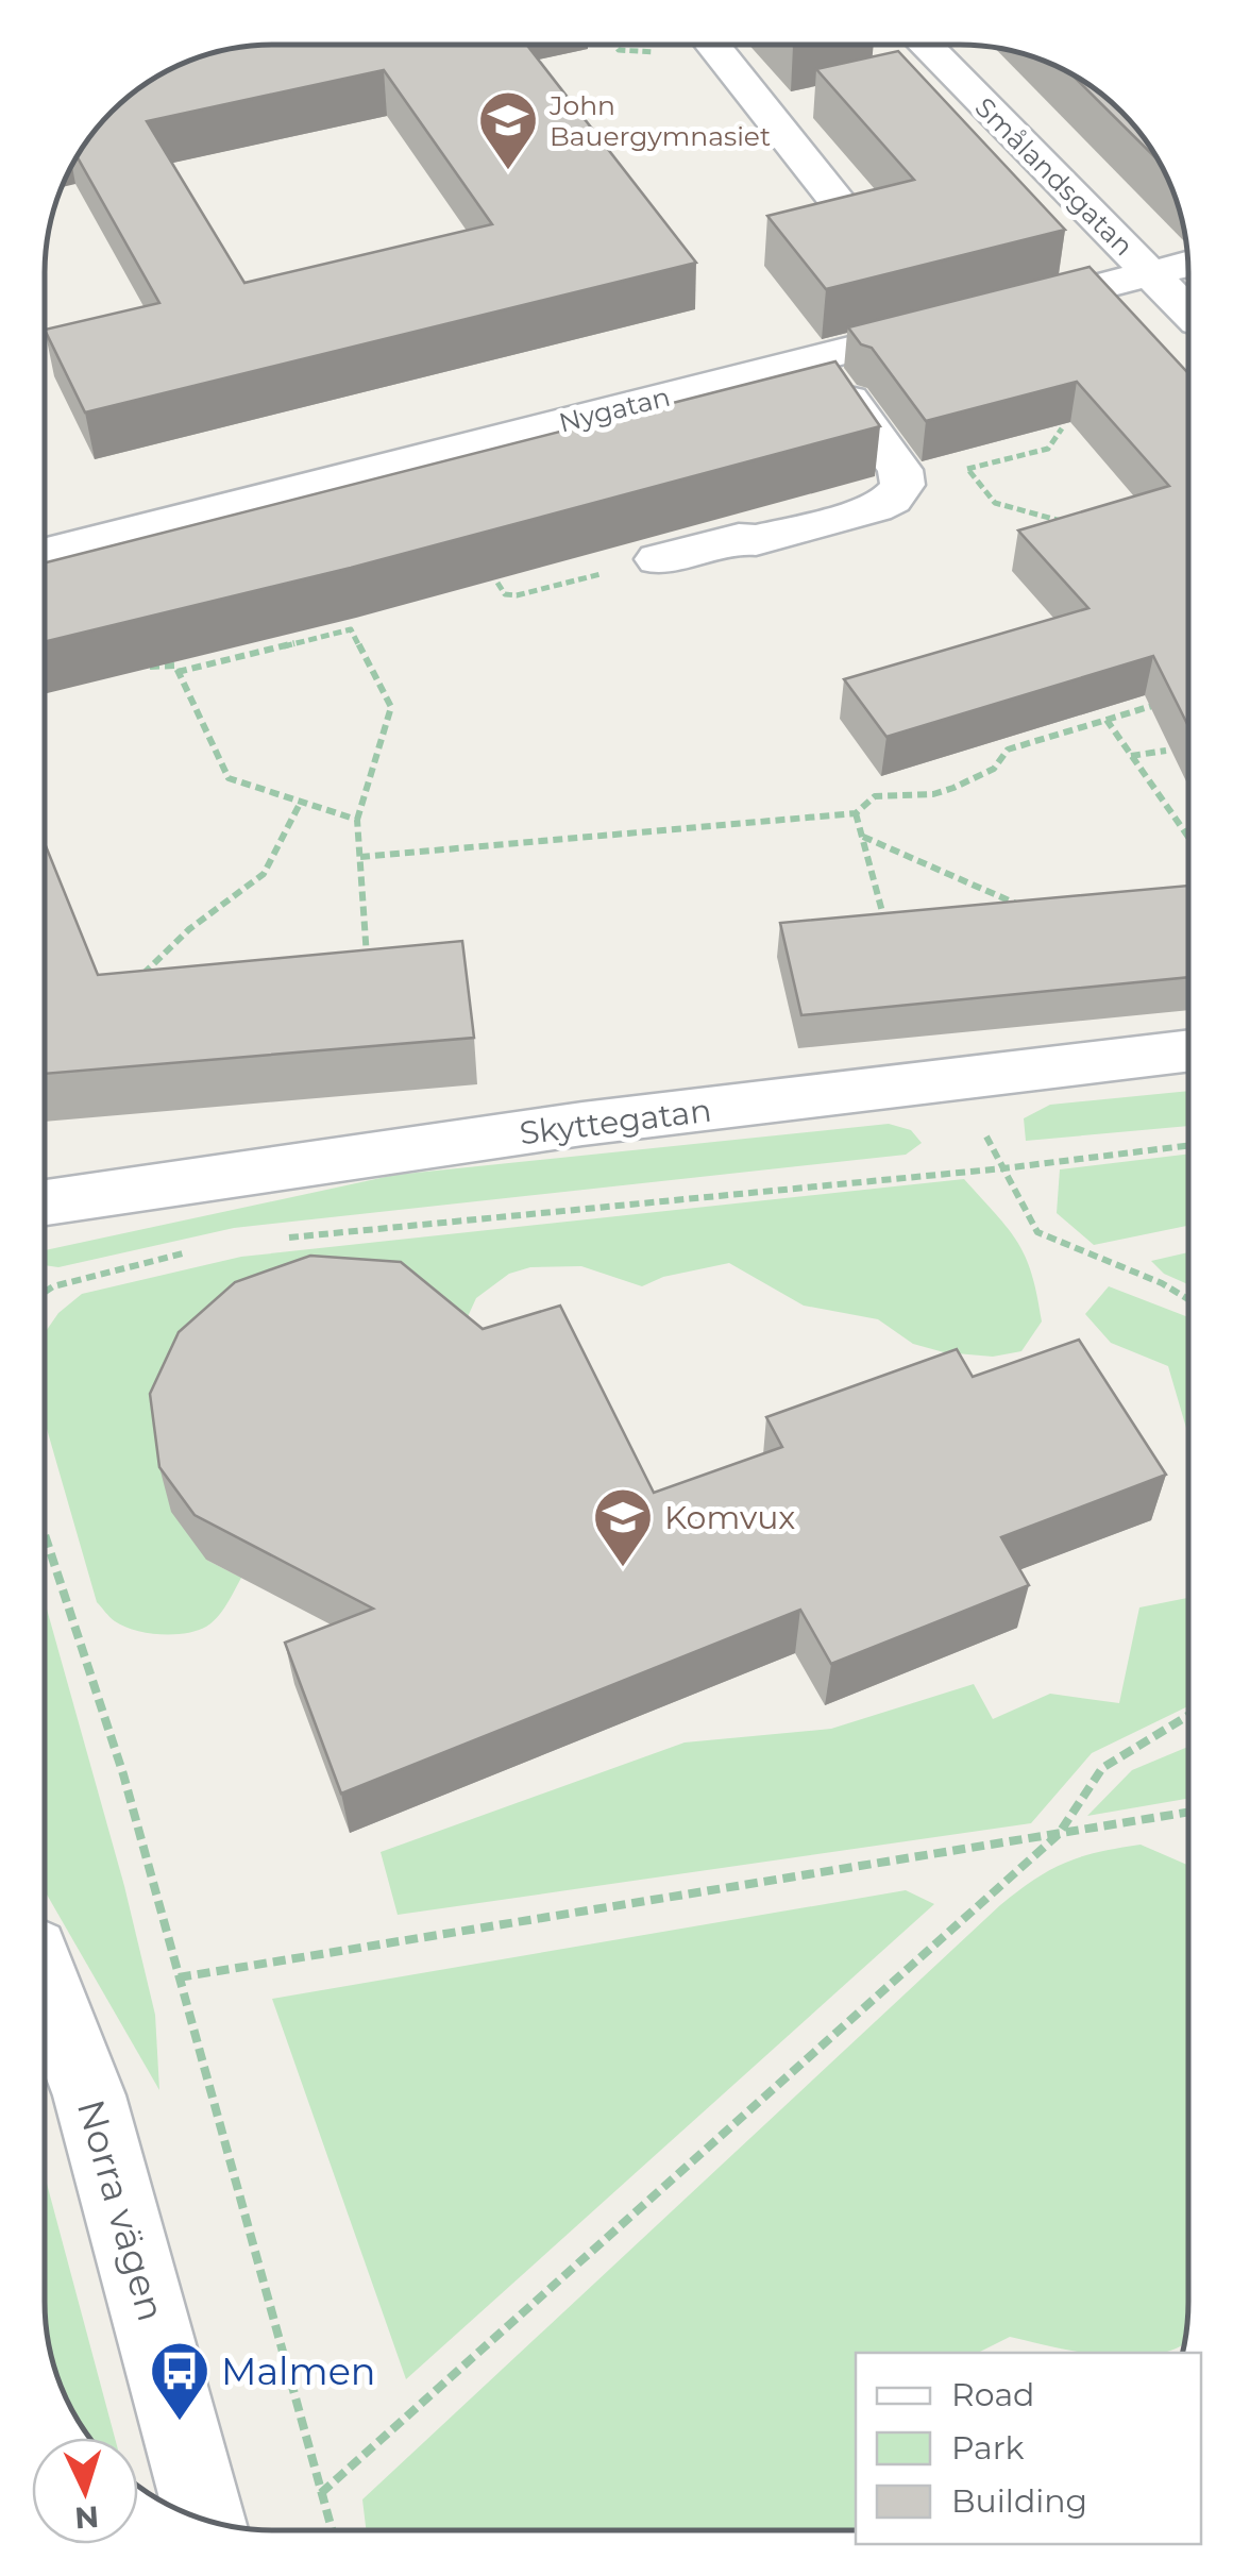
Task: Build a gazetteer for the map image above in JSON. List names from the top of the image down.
{
  "streets": {
    "street": [
      "Smålandsgatan",
      "Nygatan",
      "Skyttegatan",
      "Norra vägen"
    ]
  },
  "crossings": [
    ["Smålandsgatan", "Nygatan"]
  ],
  "places": {
    "school or university": ["John Bauergymnasiet", "Komvux"],
    "bus stop": ["Malmen"]
  },
  "legend": ["Road", "Park", "Building"],
  "north": "bottom"
}
